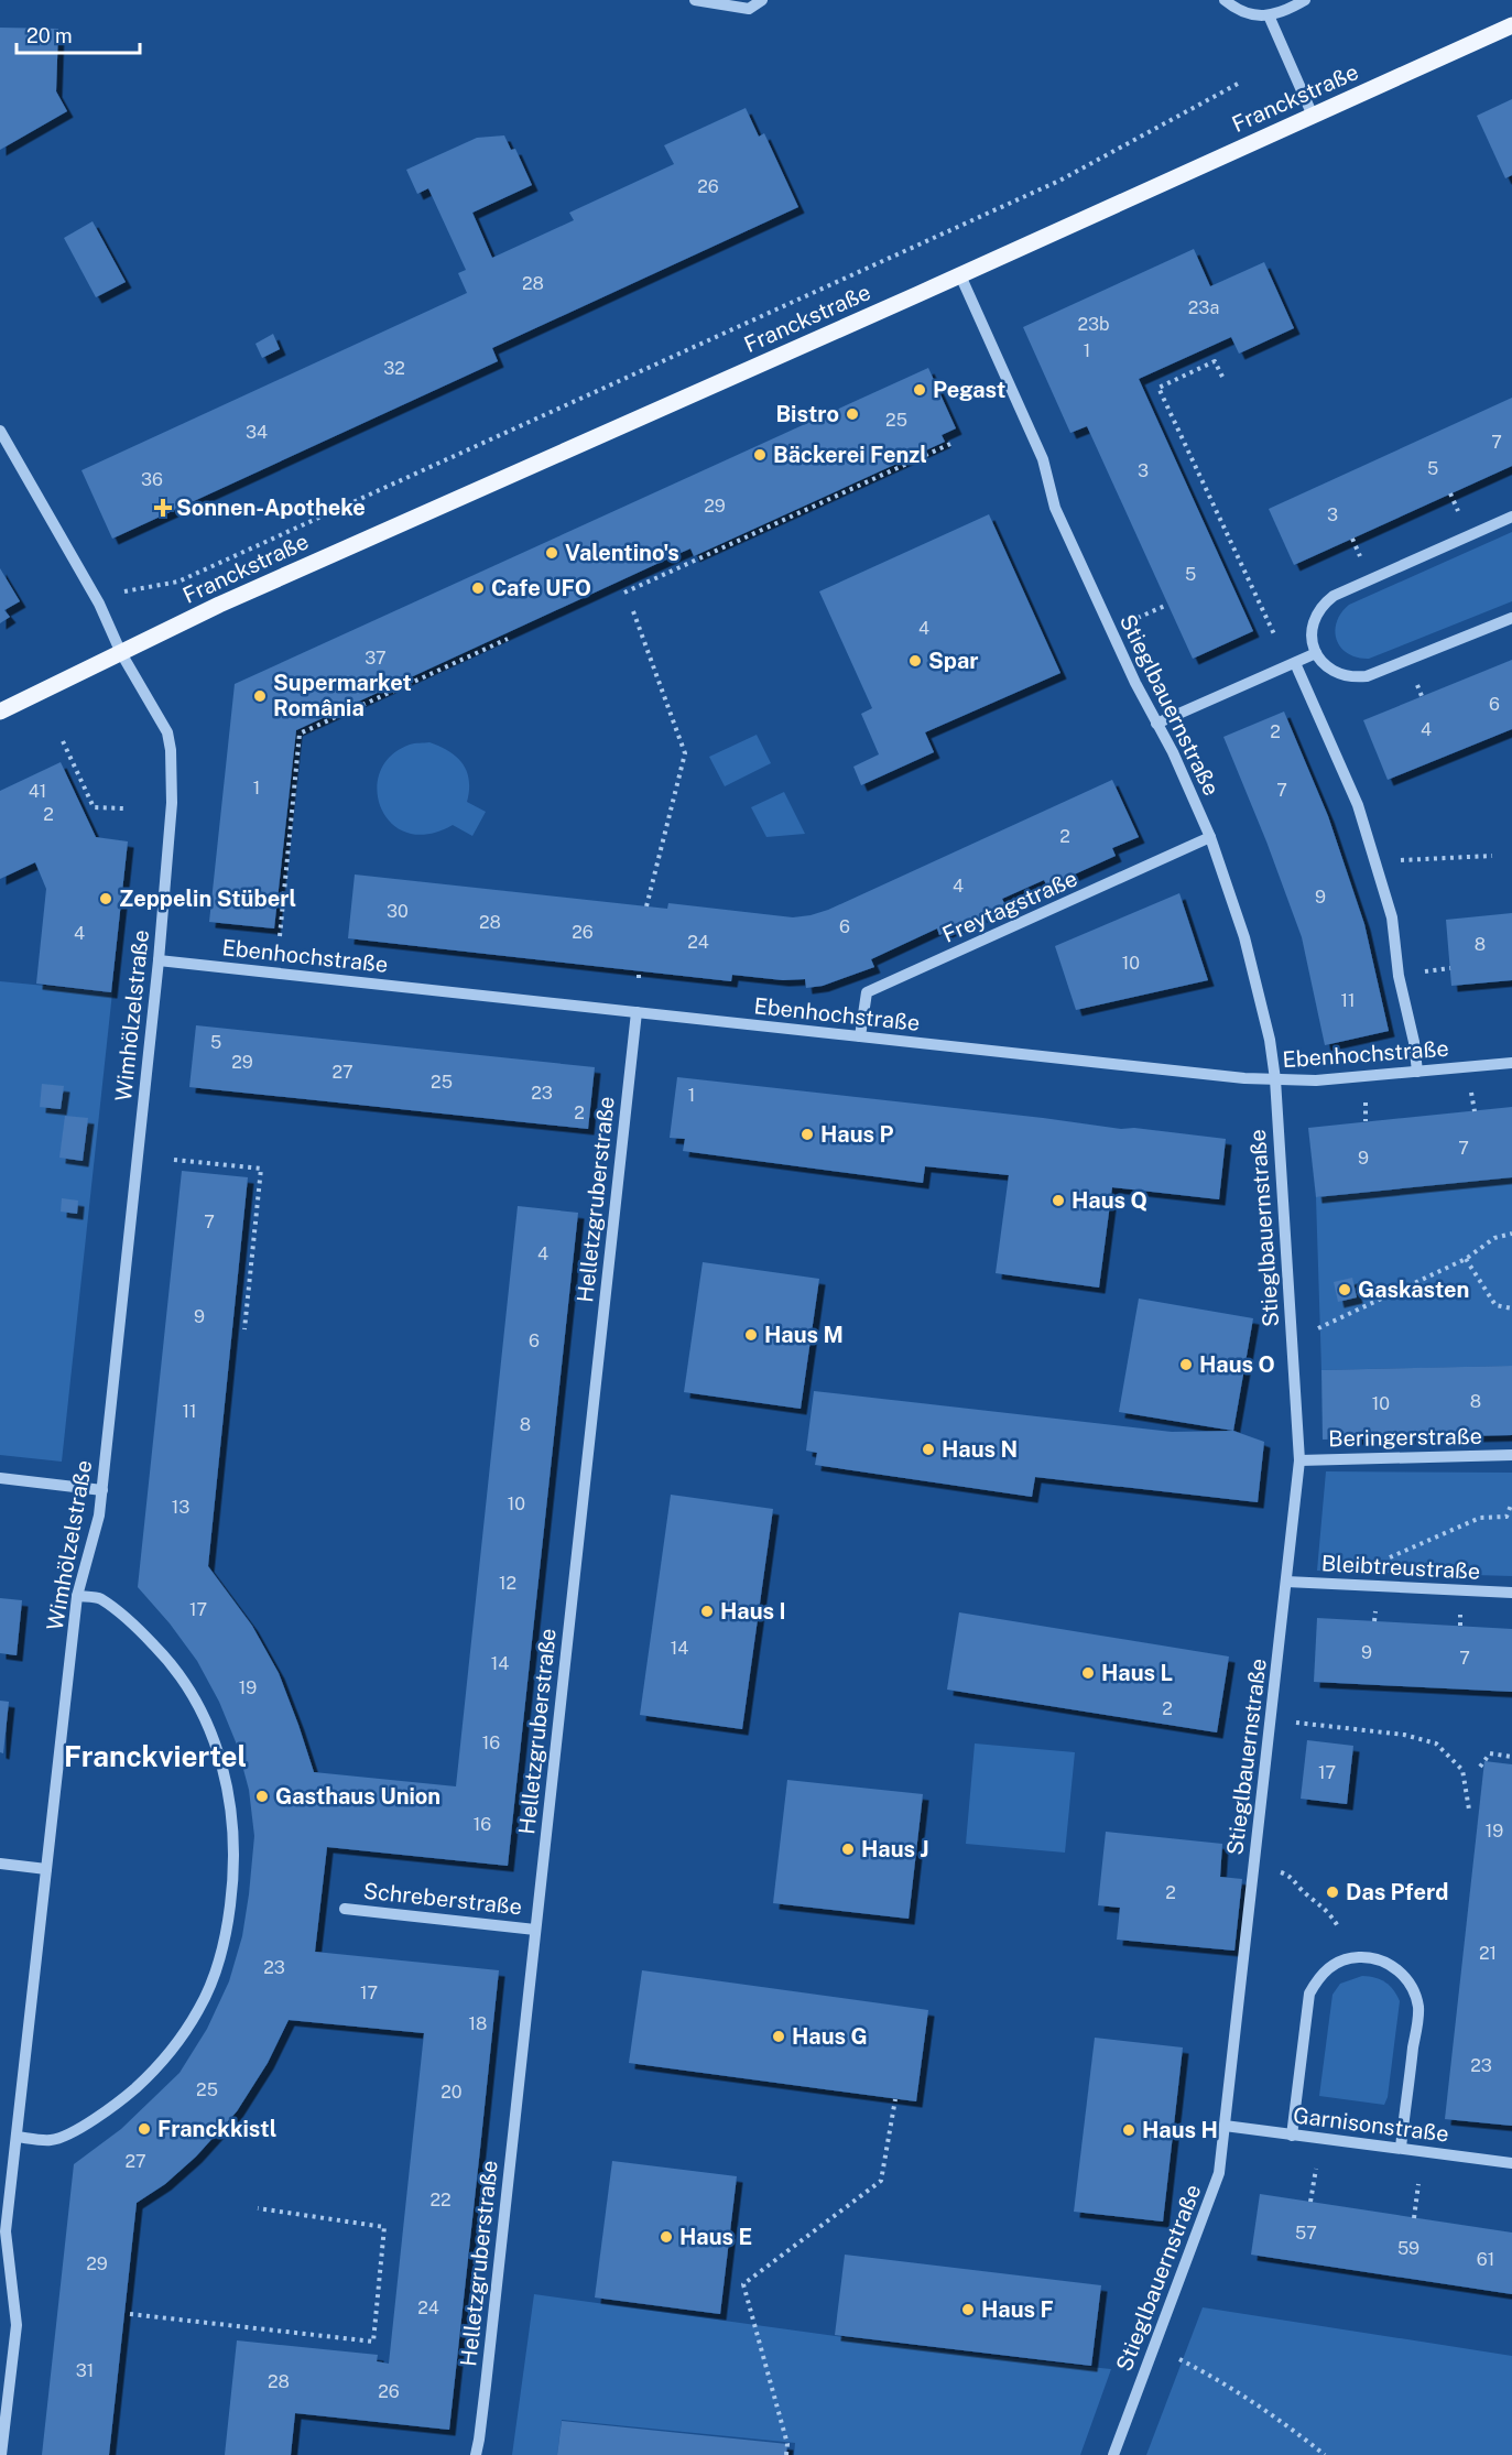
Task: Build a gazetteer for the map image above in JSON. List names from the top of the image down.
{
  "streets": {
    "main road": ["Franckstraße"],
    "street": [
      "Stieglbauernstraße",
      "Freytagstraße",
      "Ebenhochstraße",
      "Wimhölzelstraße",
      "Helletzgruberstraße",
      "Beringerstraße",
      "Bleibtreustraße",
      "Schreberstraße",
      "Garnisonstraße"
    ]
  },
  "crossings": [
    ["Franckstraße", "Stieglbauernstraße"],
    ["Franckstraße", "Wimhölzelstraße"],
    ["Stieglbauernstraße", "Freytagstraße"],
    ["Stieglbauernstraße", "Ebenhochstraße"],
    ["Stieglbauernstraße", "Beringerstraße"],
    ["Stieglbauernstraße", "Bleibtreustraße"],
    ["Stieglbauernstraße", "Garnisonstraße"],
    ["Freytagstraße", "Ebenhochstraße"],
    ["Ebenhochstraße", "Wimhölzelstraße"],
    ["Ebenhochstraße", "Helletzgruberstraße"],
    ["Helletzgruberstraße", "Schreberstraße"]
  ],
  "districts": ["Franckviertel"],
  "places": {
    "other": [
      "Pegast",
      "Bistro",
      "Bäckerei Fenzl",
      "Valentino's",
      "Cafe UFO",
      "Spar",
      "Supermarket România",
      "Zeppelin Stüberl",
      "Haus P",
      "Haus Q",
      "Gaskasten",
      "Haus M",
      "Haus O",
      "Haus N",
      "Haus I",
      "Haus L",
      "Gasthaus Union",
      "Haus J",
      "Das Pferd",
      "Haus G",
      "Franckkistl",
      "Haus H",
      "Haus E",
      "Haus F"
    ],
    "health": ["Sonnen-Apotheke"]
  },
  "house_numbers": [
    "26",
    "28",
    "23a",
    "23b",
    "1",
    "32",
    "25",
    "34",
    "7",
    "5",
    "3",
    "36",
    "29",
    "3",
    "5",
    "4",
    "37",
    "6",
    "4",
    "2",
    "1",
    "7",
    "41",
    "2",
    "2",
    "4",
    "9",
    "30",
    "28",
    "6",
    "26",
    "4",
    "24",
    "8",
    "10",
    "11",
    "5",
    "29",
    "27",
    "25",
    "23",
    "1",
    "2",
    "7",
    "9",
    "7",
    "4",
    "9",
    "6",
    "8",
    "10",
    "11",
    "8",
    "10",
    "13",
    "12",
    "17",
    "14",
    "9",
    "7",
    "14",
    "19",
    "2",
    "16",
    "17",
    "16",
    "19",
    "2",
    "21",
    "23",
    "17",
    "18",
    "23",
    "25",
    "20",
    "27",
    "22",
    "57",
    "59",
    "61",
    "29",
    "24",
    "31",
    "28",
    "26"
  ],
  "scale_bar": "20 m"
}
